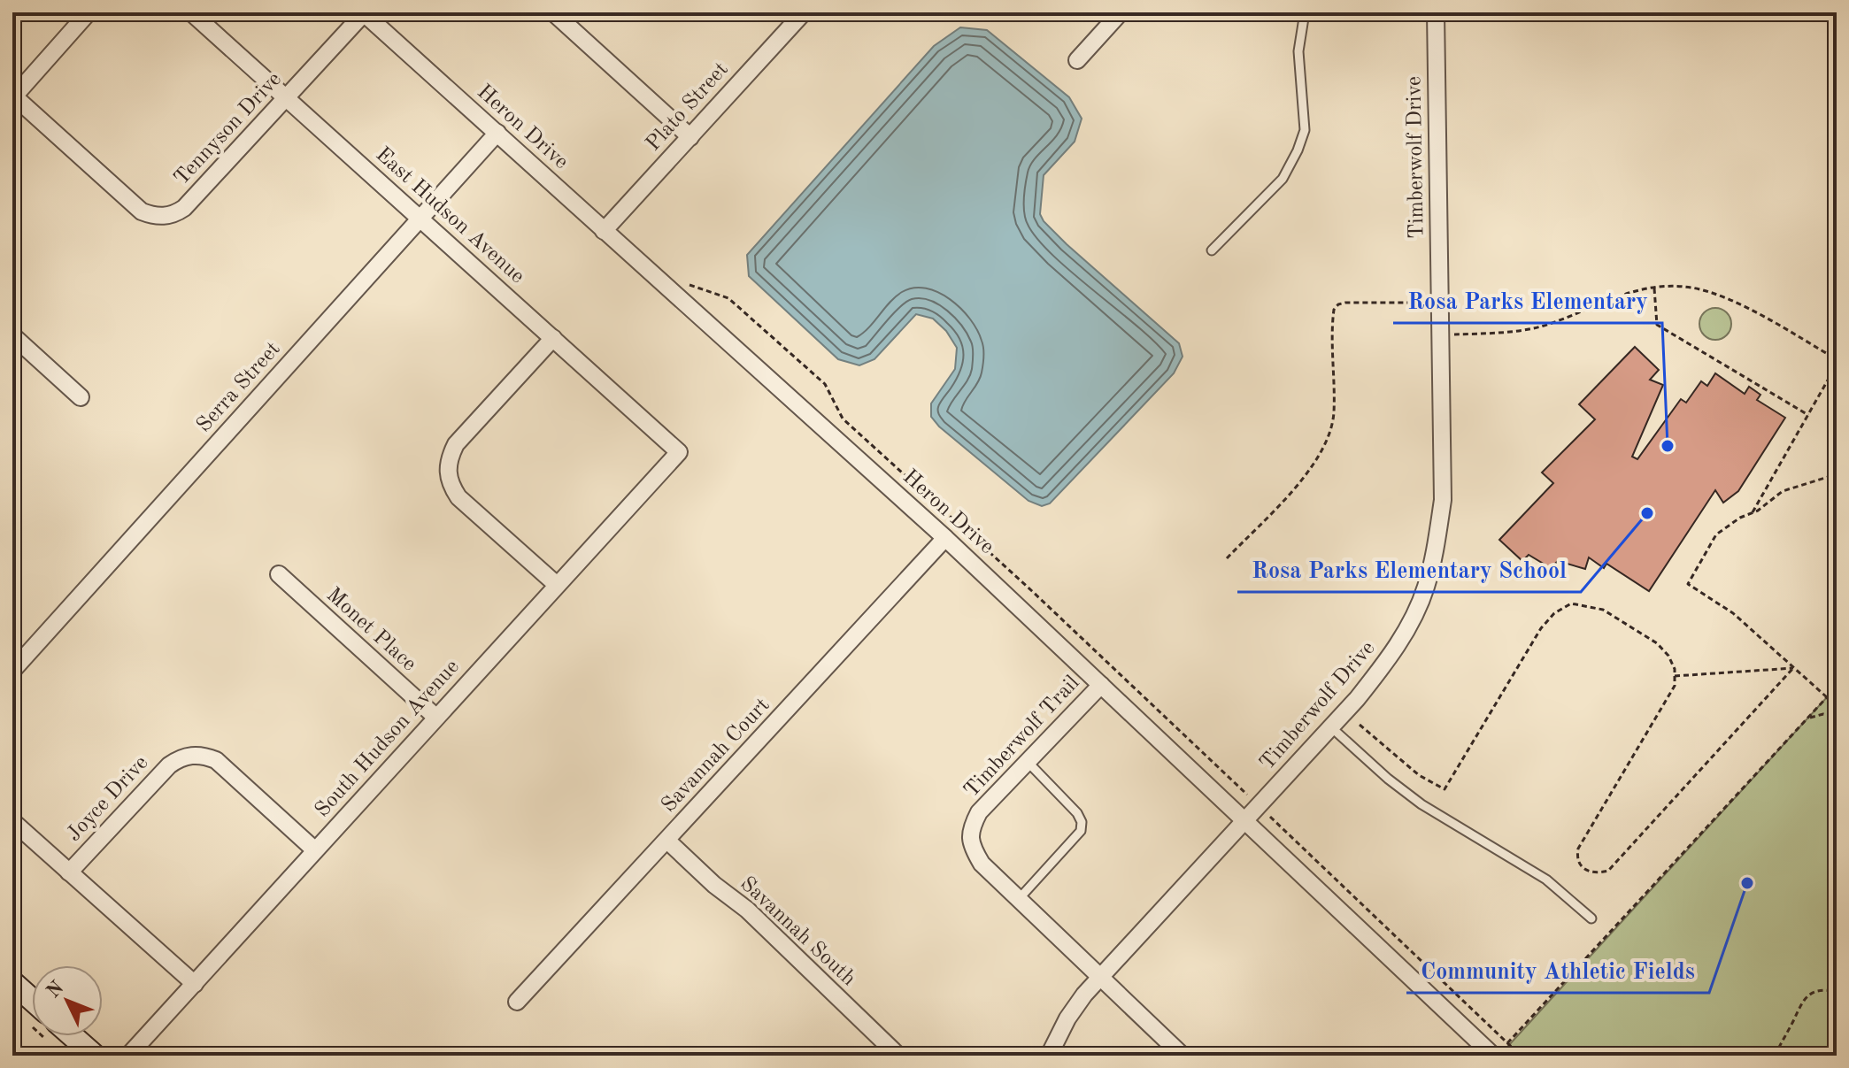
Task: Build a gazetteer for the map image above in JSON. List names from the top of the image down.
{
  "streets": {
    "street": [
      "Plato Street",
      "Heron Drive",
      "Tennyson Drive",
      "Timberwolf Drive",
      "East Hudson Avenue",
      "Serra Street",
      "Monet Place",
      "Timberwolf Trail",
      "South Hudson Avenue",
      "Savannah Court",
      "Joyce Drive",
      "Savannah South"
    ]
  },
  "crossings": [
    ["Plato Street", "Heron Drive"],
    ["Heron Drive", "Tennyson Drive"],
    ["Heron Drive", "Timberwolf Drive"],
    ["Heron Drive", "Serra Street"],
    ["Heron Drive", "Timberwolf Trail"],
    ["Heron Drive", "Savannah Court"],
    ["Tennyson Drive", "East Hudson Avenue"],
    ["Timberwolf Drive", "Timberwolf Trail"],
    ["East Hudson Avenue", "Serra Street"],
    ["East Hudson Avenue", "South Hudson Avenue"],
    ["Monet Place", "South Hudson Avenue"],
    ["South Hudson Avenue", "Joyce Drive"],
    ["Savannah Court", "Savannah South"]
  ],
  "places": ["Rosa Parks Elementary", "Rosa Parks Elementary School", "Community Athletic Fields"],
  "north": "top left"
}
